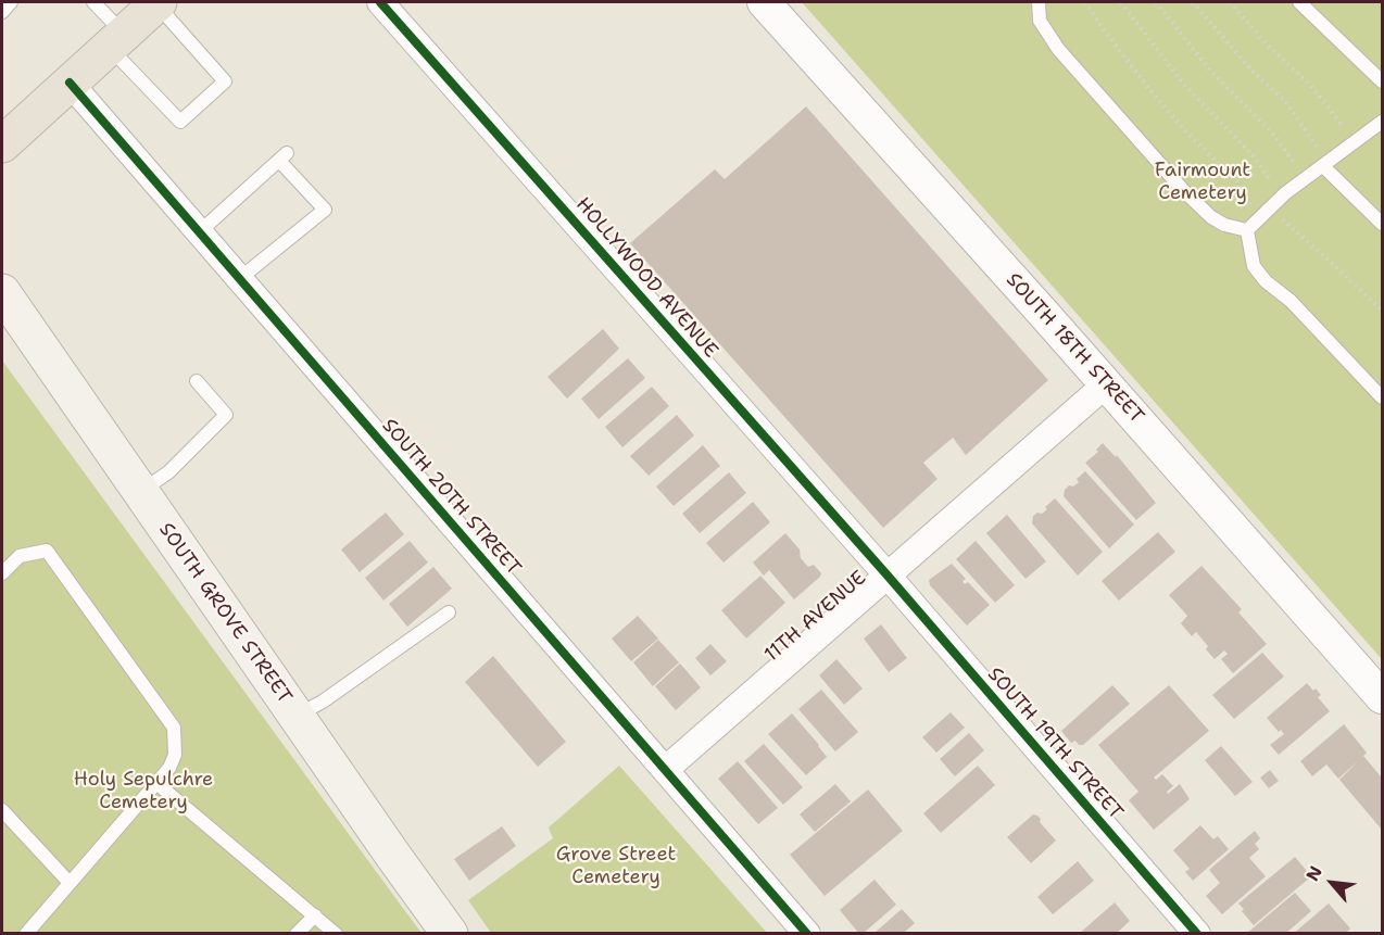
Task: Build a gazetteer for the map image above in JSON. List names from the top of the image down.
{
  "streets": {
    "main road": ["SOUTH GROVE STREET"],
    "street": [
      "HOLLYWOOD AVENUE",
      "SOUTH 18TH STREET",
      "SOUTH 20TH STREET",
      "11TH AVENUE",
      "SOUTH 19TH STREET"
    ]
  },
  "crossings": [
    ["HOLLYWOOD AVENUE", "11TH AVENUE"],
    ["HOLLYWOOD AVENUE", "SOUTH 19TH STREET"],
    ["SOUTH 18TH STREET", "11TH AVENUE"],
    ["SOUTH 20TH STREET", "11TH AVENUE"],
    ["11TH AVENUE", "SOUTH 19TH STREET"]
  ],
  "parks": ["Fairmount Cemetery", "Holy Sepulchre Cemetery", "Grove Street Cemetery"],
  "north": "top left"
}
